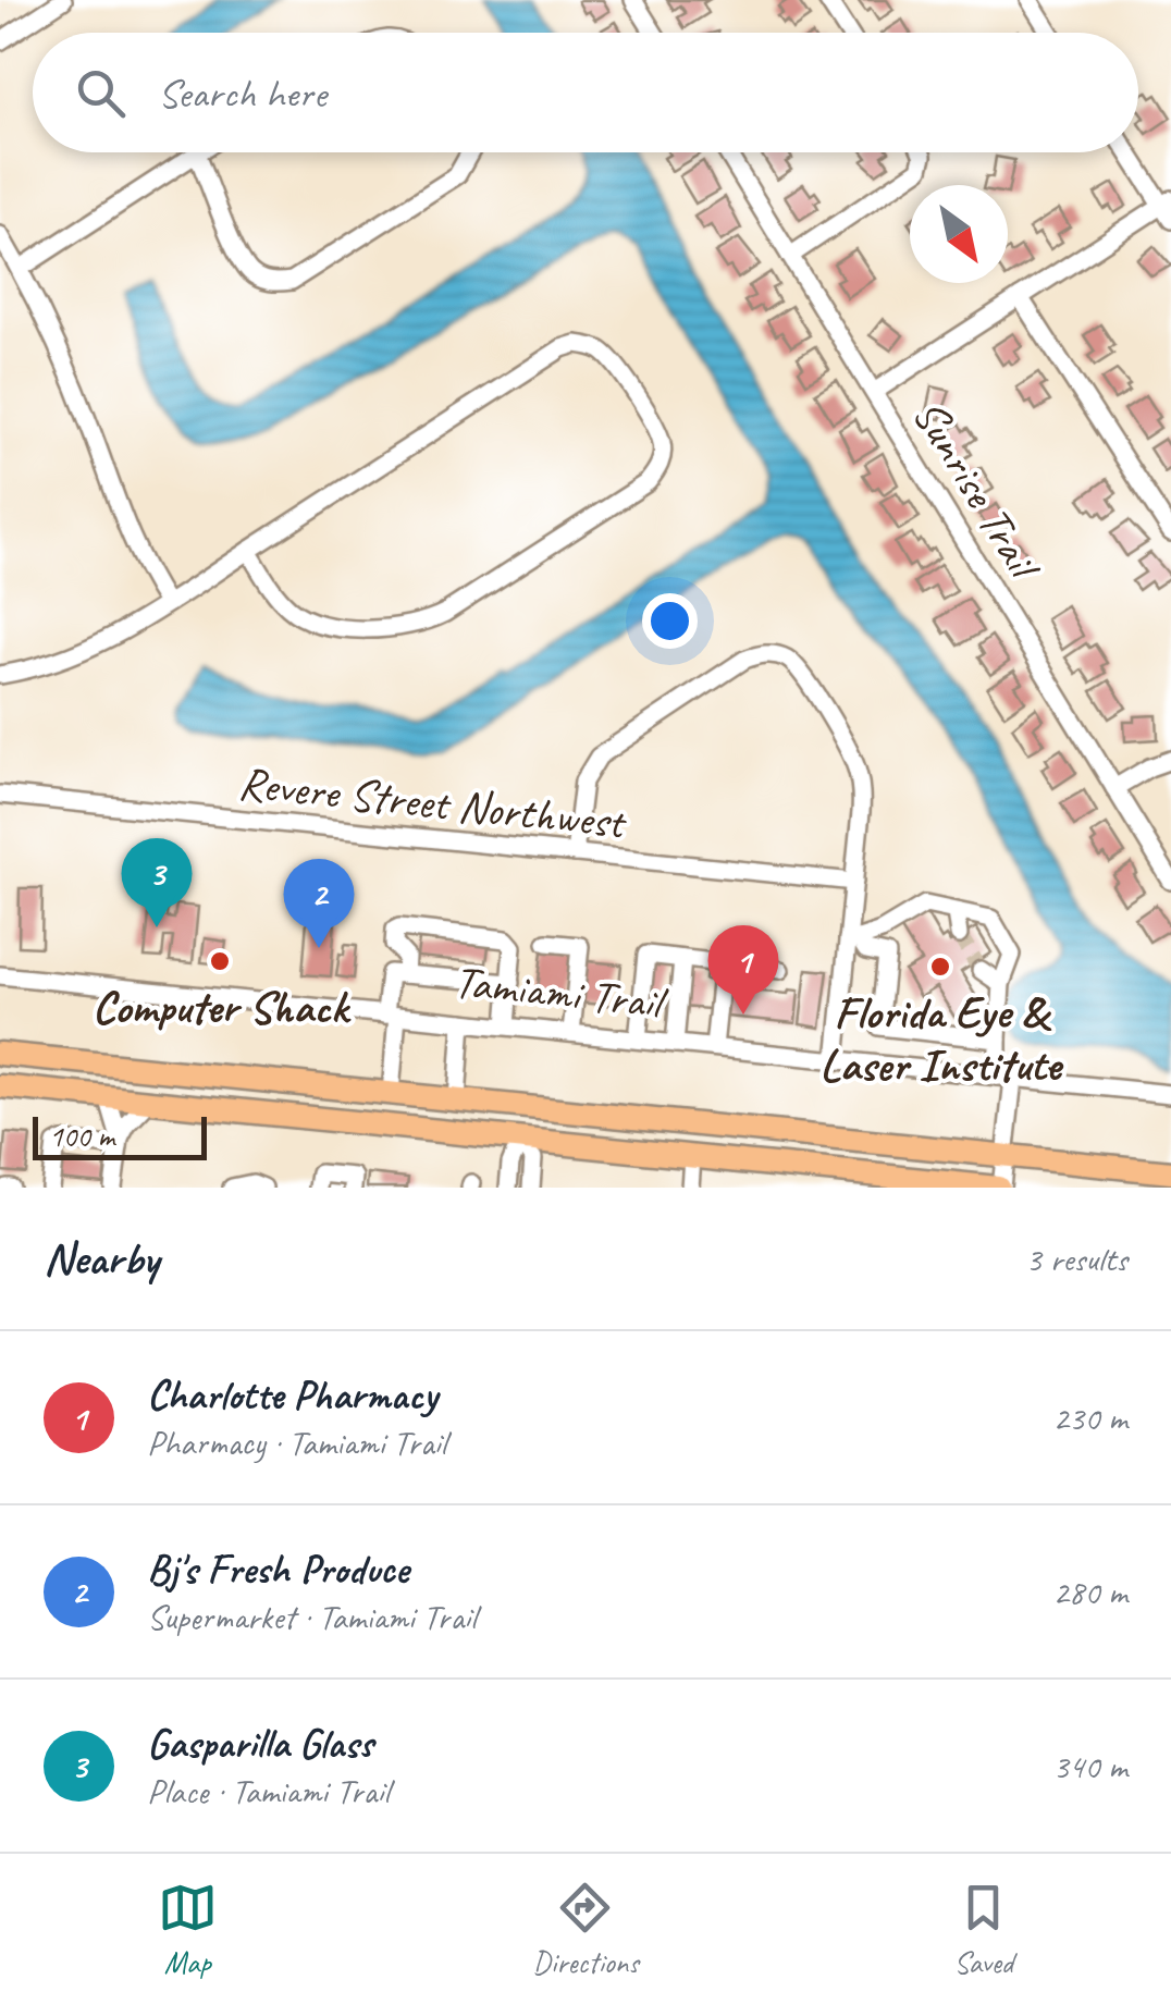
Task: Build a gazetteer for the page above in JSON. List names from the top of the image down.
{
  "streets": {
    "street": ["Sunrise Trail", "Revere Street Northwest", "Tamiami Trail"]
  },
  "places": ["Computer Shack", "Florida Eye & Laser Institute"],
  "scale_bar": "100 m",
  "north": "bottom right",
  "page": {
    "search": "Search here",
    "pins": ["3", "2", "1"],
    "scale": "100 m",
    "heading": ["Nearby", "3 results"],
    "list": [
      {
        "mark": "1",
        "name": "Charlotte Pharmacy",
        "note": "Pharmacy · Tamiami Trail",
        "value": "230 m"
      },
      {
        "mark": "2",
        "name": "Bj's Fresh Produce",
        "note": "Supermarket · Tamiami Trail",
        "value": "280 m"
      },
      {
        "mark": "3",
        "name": "Gasparilla Glass",
        "note": "Place · Tamiami Trail",
        "value": "340 m"
      }
    ],
    "nav": ["Map", "Directions", "Saved"]
  }
}
